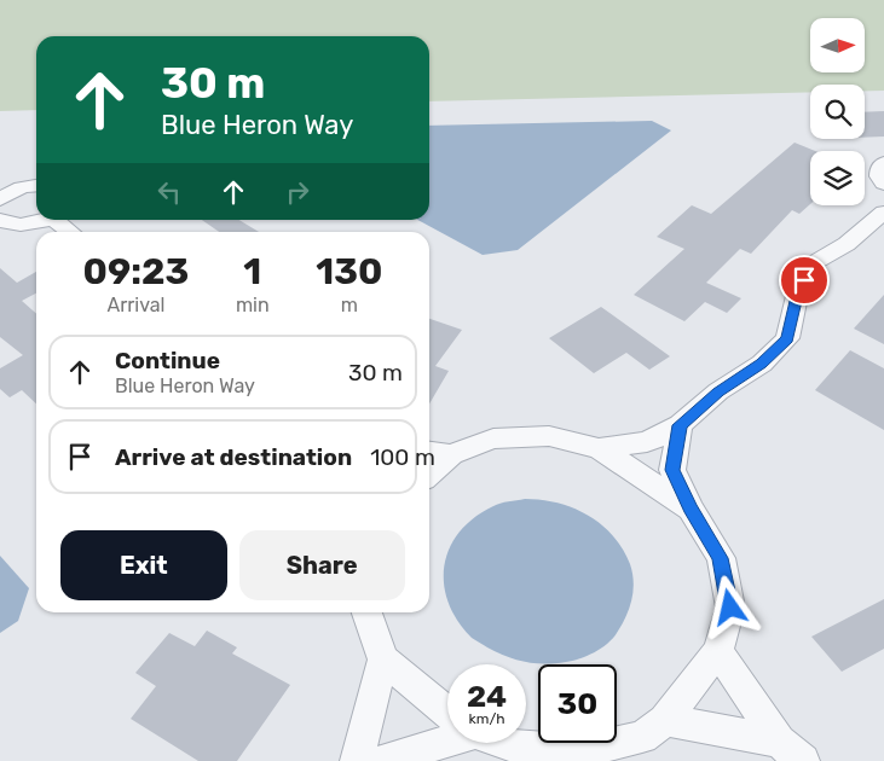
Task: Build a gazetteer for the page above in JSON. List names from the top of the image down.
{
  "north": "right",
  "page": {
    "turn": ["30 m", "Blue Heron Way"],
    "eta": [
      "09:23",
      "Arrival",
      "1",
      "min",
      "130",
      "m"
    ],
    "list": [
      {
        "name": "Continue",
        "note": "Blue Heron Way",
        "value": "30 m"
      },
      {
        "name": "Arrive at destination",
        "value": "100 m"
      }
    ],
    "buttons": ["Exit", "Share"],
    "speed": "24 km/h",
    "limit": "30"
  }
}
